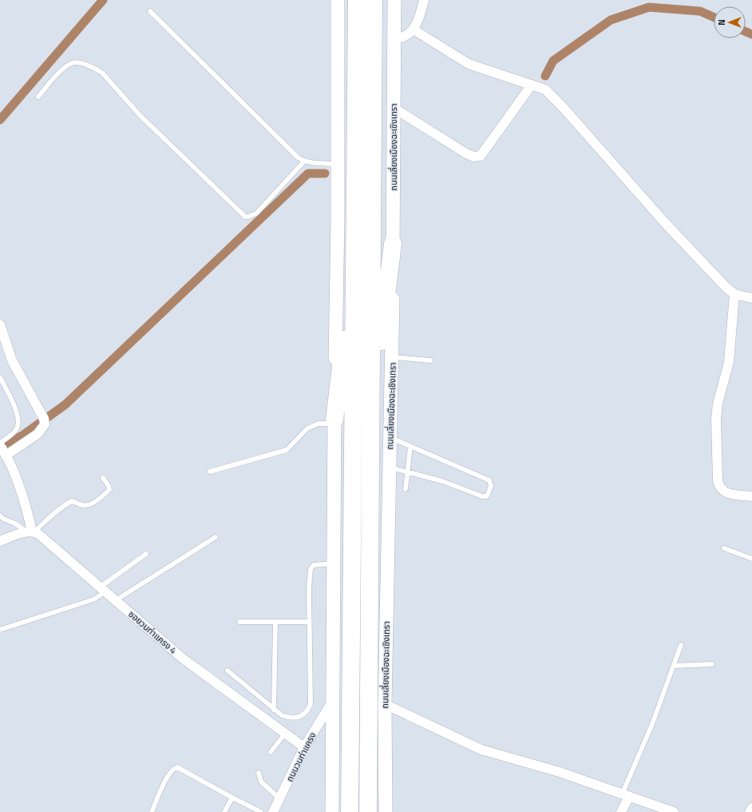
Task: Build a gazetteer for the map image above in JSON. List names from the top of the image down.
{
  "streets": {
    "highway": ["ถนนเลี่ยงเมืองฉะเชิงเทรา"],
    "street": ["ซอยวนท่าแครง 4", "ถนนวนท่าแครง"]
  },
  "crossings": [
    ["ซอยวนท่าแครง 4", "ถนนวนท่าแครง"]
  ],
  "north": "left"
}
